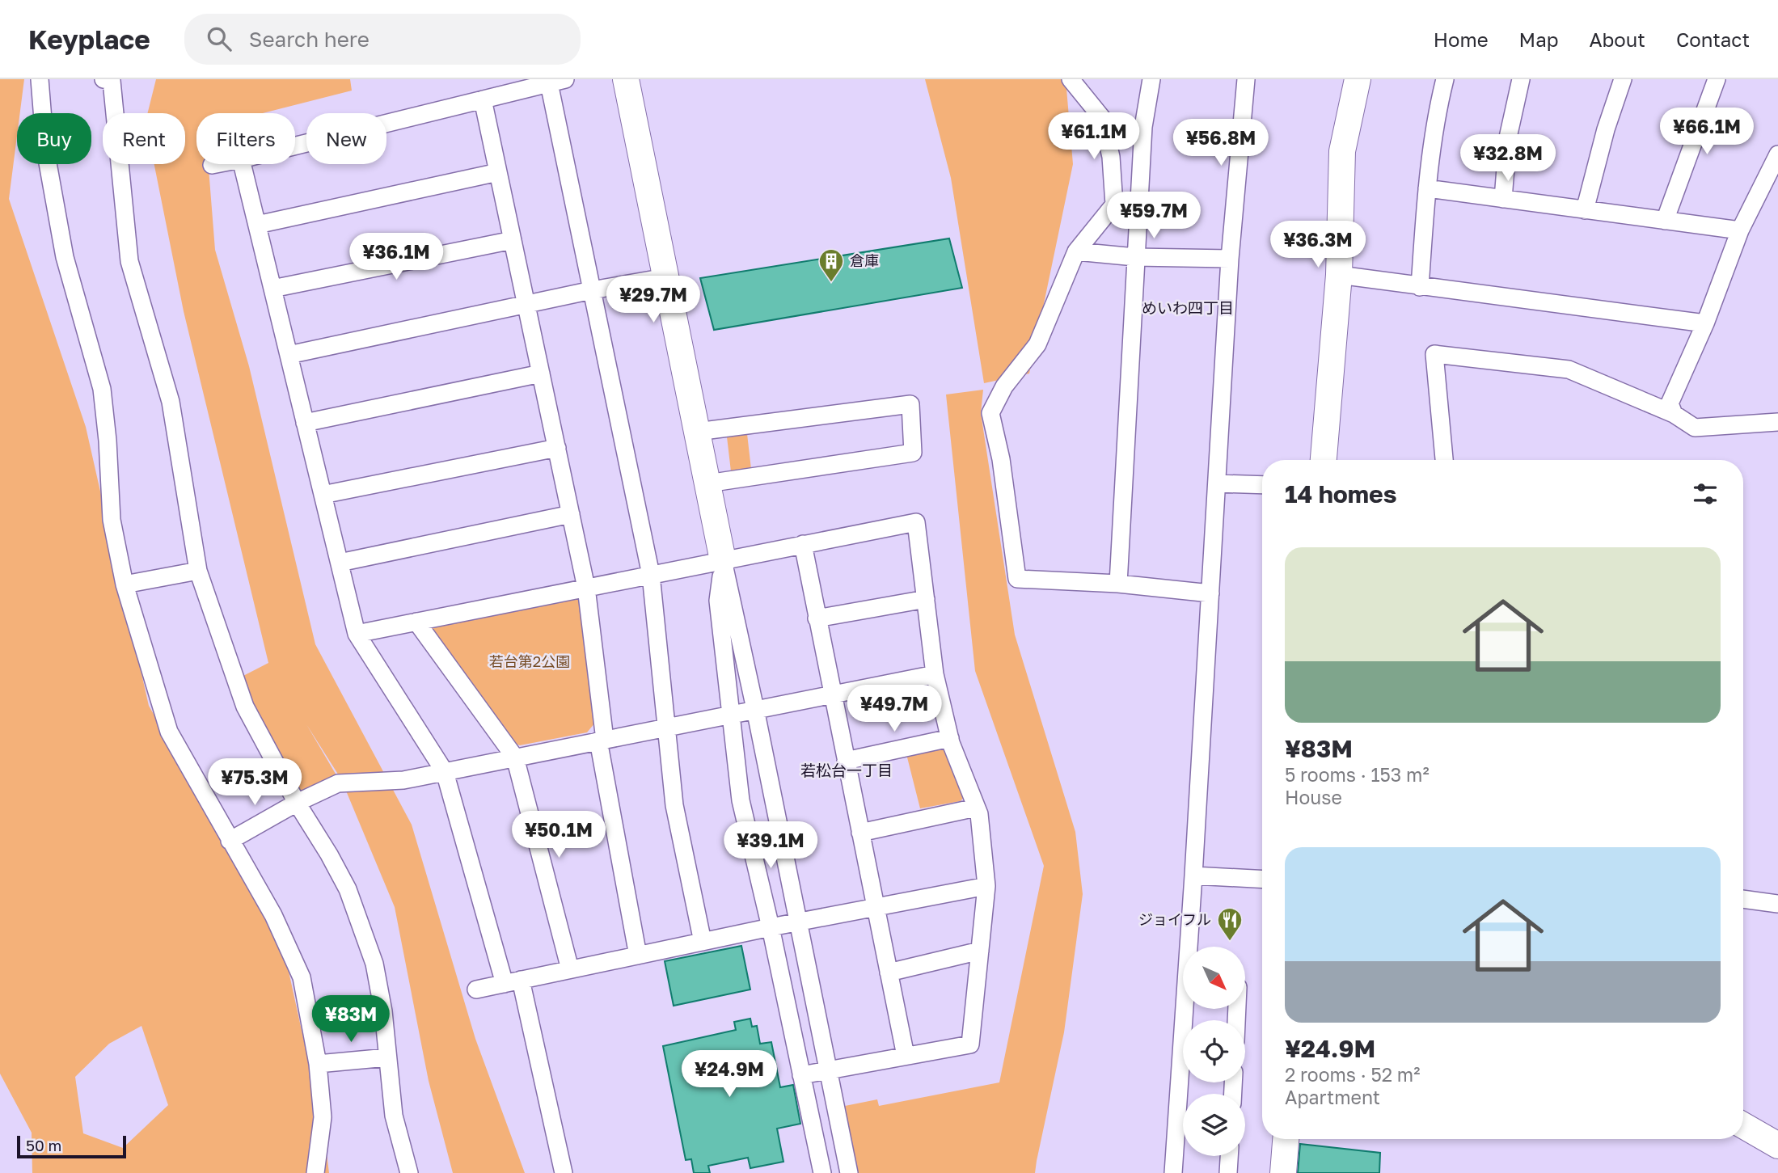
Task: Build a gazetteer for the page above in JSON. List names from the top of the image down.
{
  "districts": ["めいわ四丁目", "若松台一丁目"],
  "parks": ["若台第2公園"],
  "places": {
    "building": ["倉庫"],
    "restaurant": ["ジョイフル"]
  },
  "scale_bar": "50 m",
  "north": "bottom right",
  "page": {
    "header": "Keyplace",
    "search": "Search here",
    "nav": [
      "Home",
      "Map",
      "About",
      "Contact"
    ],
    "price": [
      "¥66.1M",
      "¥61.1M",
      "¥56.8M",
      "¥32.8M",
      "¥59.7M",
      "¥36.3M",
      "¥36.1M",
      "¥29.7M",
      "¥49.7M",
      "¥75.3M",
      "¥50.1M",
      "¥39.1M",
      "¥83M",
      "¥24.9M"
    ],
    "chip": [
      "Buy",
      "Rent",
      "Filters",
      "New"
    ],
    "heading": "14 homes",
    "list": [
      {
        "name": "¥83M",
        "note": "5 rooms · 153 m² · House"
      },
      {
        "name": "¥24.9M",
        "note": "2 rooms · 52 m² · Apartment"
      }
    ],
    "scale": "50 m"
  }
}
